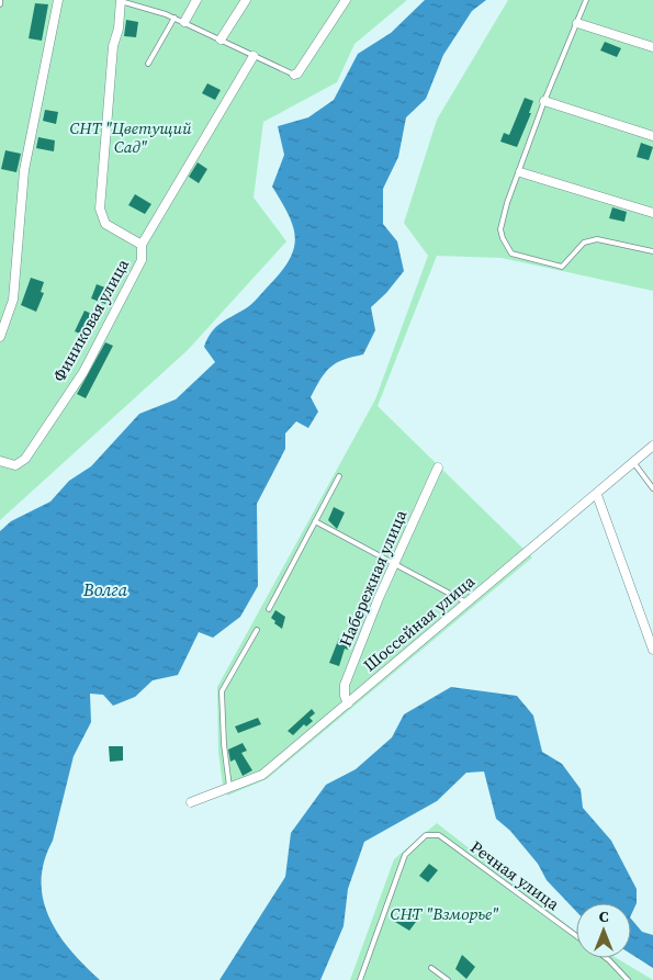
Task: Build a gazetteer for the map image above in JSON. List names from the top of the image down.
{
  "streets": {
    "street": ["Финиковая улица", "Набережная улица", "Шоссейная улица"],
    "lane": ["Речная улица"]
  },
  "crossings": [
    ["Набережная улица", "Шоссейная улица"]
  ],
  "water": ["Волга"],
  "parks": ["СНТ \"Цветущий Сад\"", "СНТ \"Взморье\""],
  "north": "top"
}
